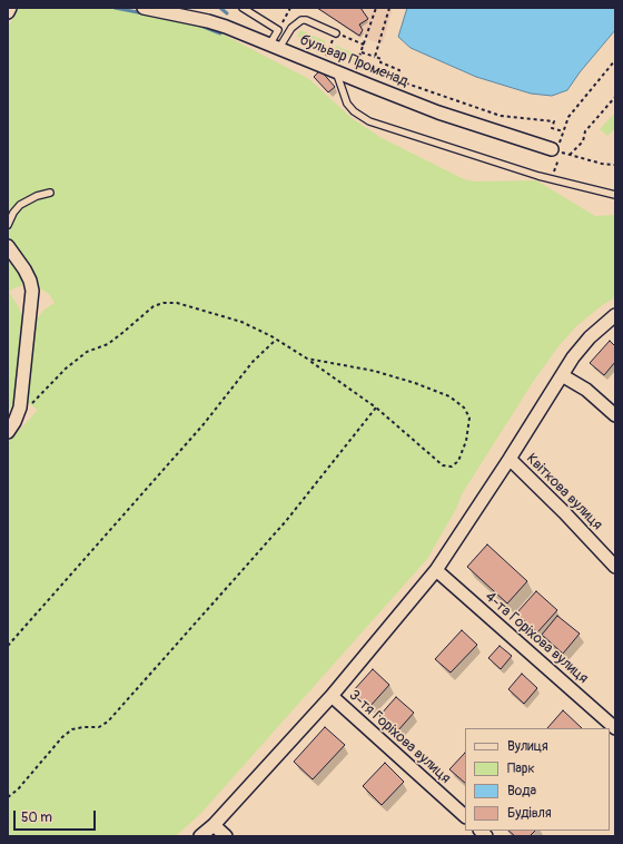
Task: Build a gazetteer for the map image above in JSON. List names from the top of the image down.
{
  "streets": {
    "street": [
      "бульвар Променад",
      "Квіткова вулиця",
      "4-та Горіхова вулиця",
      "3-тя Горіхова вулиця"
    ]
  },
  "legend": [
    "Вулиця",
    "Парк",
    "Вода",
    "Будівля"
  ],
  "scale_bar": "50 m"
}
